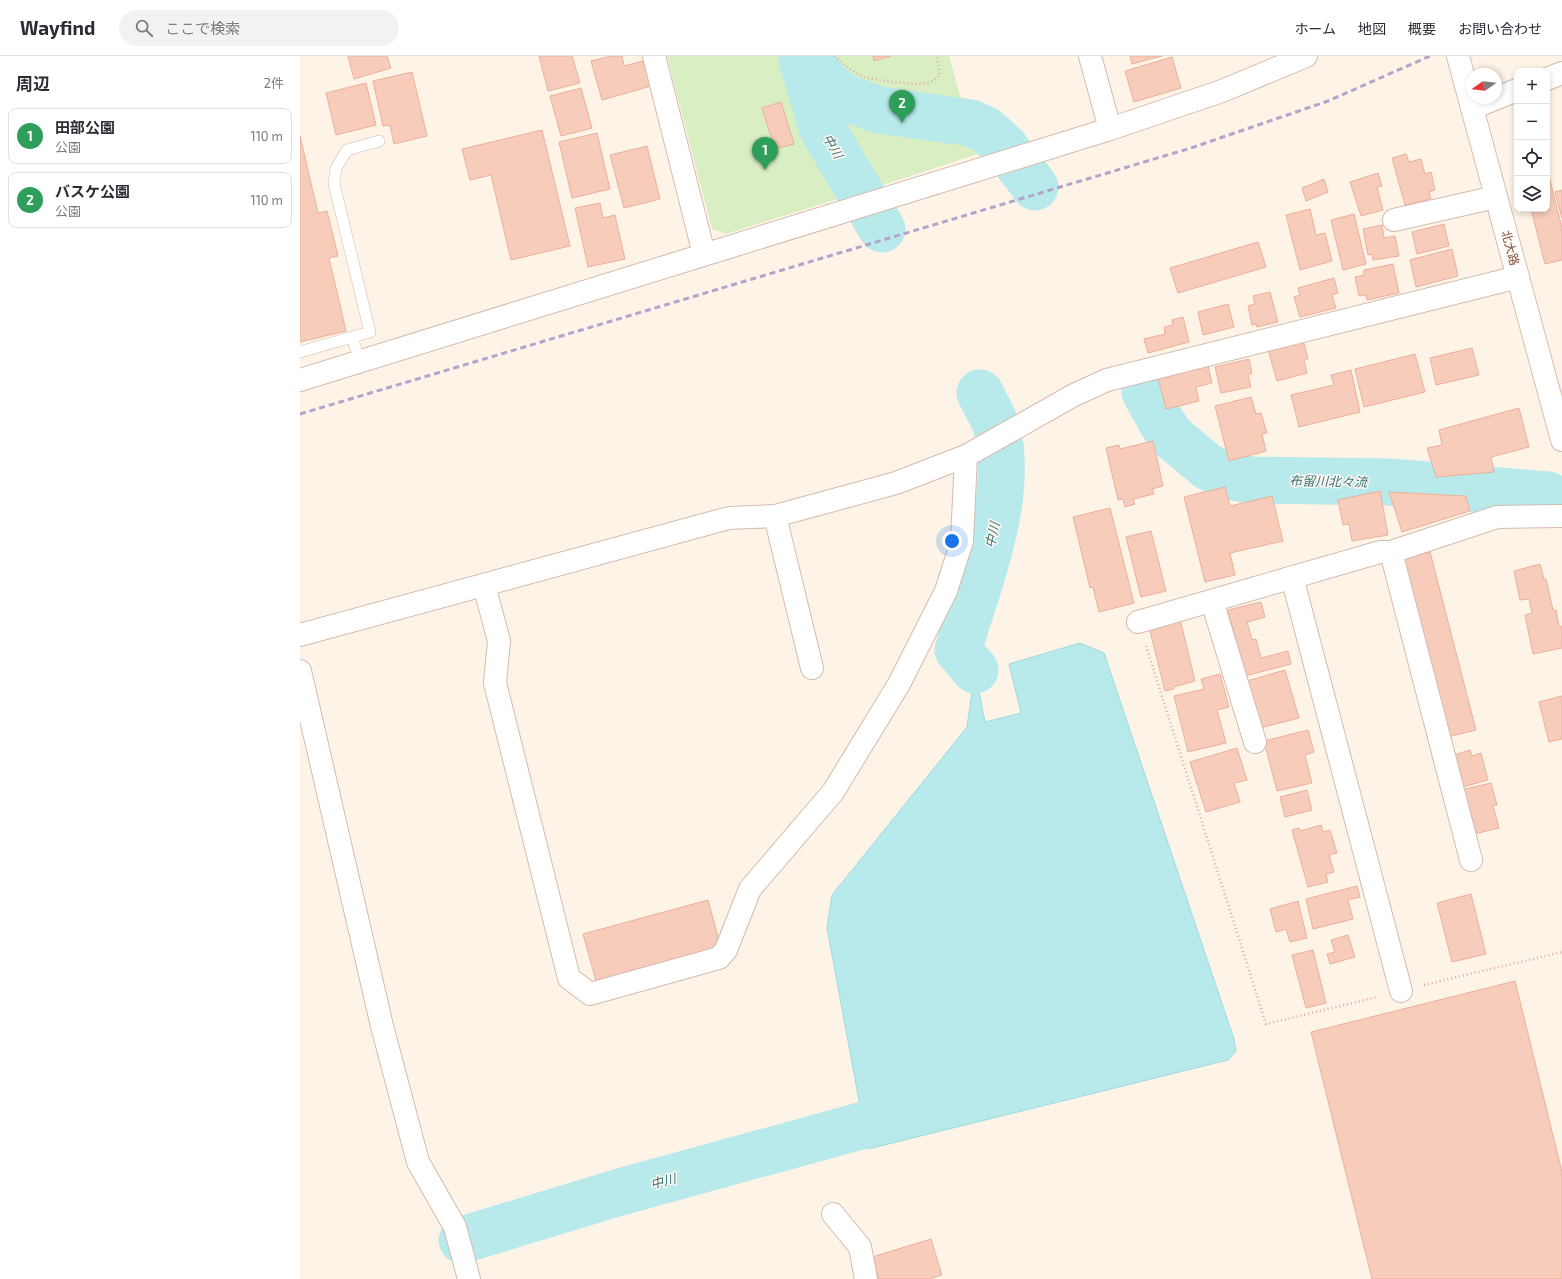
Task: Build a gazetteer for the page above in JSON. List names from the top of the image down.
{
  "streets": {
    "street": ["北大路"]
  },
  "water": ["中川", "布留川北々流"],
  "north": "left",
  "page": {
    "header": "Wayfind",
    "search": "ここで検索",
    "nav": [
      "ホーム",
      "地図",
      "概要",
      "お問い合わせ"
    ],
    "heading": ["周辺", "2件"],
    "map_buttons": ["+", "−"],
    "pins": ["2", "1"],
    "list": [
      {
        "mark": "1",
        "name": "田部公園",
        "note": "公園",
        "value": "110 m"
      },
      {
        "mark": "2",
        "name": "バスケ公園",
        "note": "公園",
        "value": "110 m"
      }
    ]
  }
}
